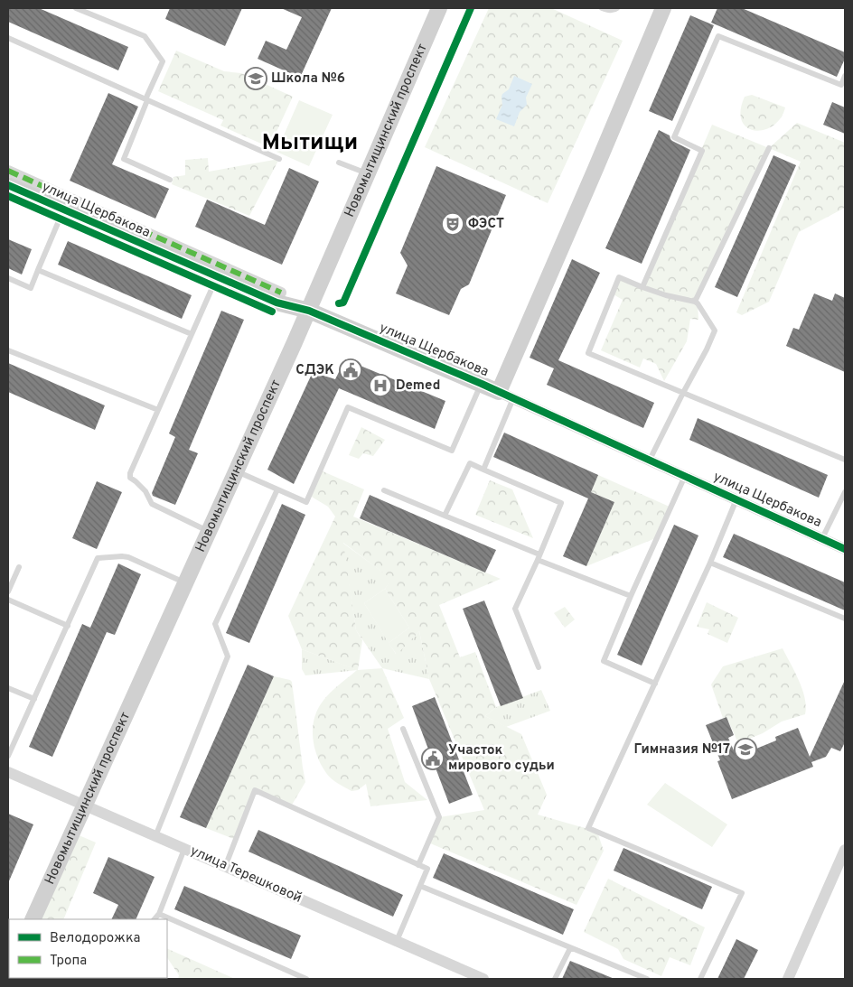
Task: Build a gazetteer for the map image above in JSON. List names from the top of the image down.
{
  "streets": {
    "main road": ["Новомытищинский проспект", "улица Щербакова"],
    "street": ["улица Терешковой"]
  },
  "crossings": [
    ["Новомытищинский проспект", "улица Щербакова"],
    ["Новомытищинский проспект", "улица Терешковой"]
  ],
  "districts": ["Мытищи"],
  "places": {
    "school or university": ["Школа №6", "Гимназия №17"],
    "theatre": ["ФЭСТ"],
    "public building": ["СДЭК", "Участок мирового судьи"],
    "hospital": ["Demed"]
  },
  "legend": ["Велодорожка", "Тропа"]
}
